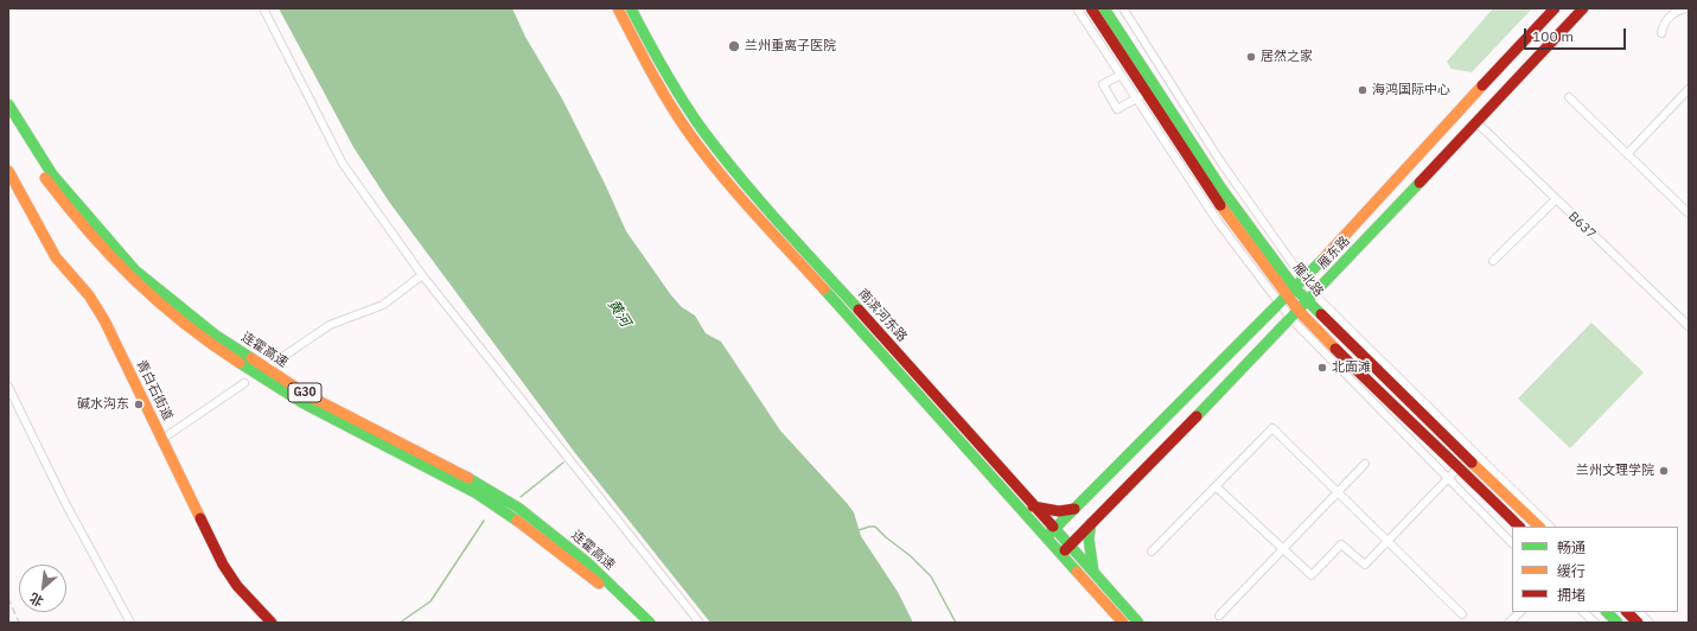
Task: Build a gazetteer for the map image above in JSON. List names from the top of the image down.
{
  "streets": {
    "main road": [
      "雁东路",
      "雁北路",
      "南滨河东路",
      "连霍高速",
      "青白石街道",
      "G30"
    ],
    "street": ["B637"]
  },
  "crossings": [
    ["B637", "雁东路"],
    ["雁东路", "雁北路"],
    ["雁东路", "南滨河东路"]
  ],
  "water": ["黄河"],
  "places": [
    "兰州重离子医院",
    "居然之家",
    "海鸿国际中心",
    "北面滩",
    "碱水沟东",
    "兰州文理学院"
  ],
  "legend": ["畅通", "缓行", "拥堵"],
  "scale_bar": "100 m",
  "north": "bottom left"
}
